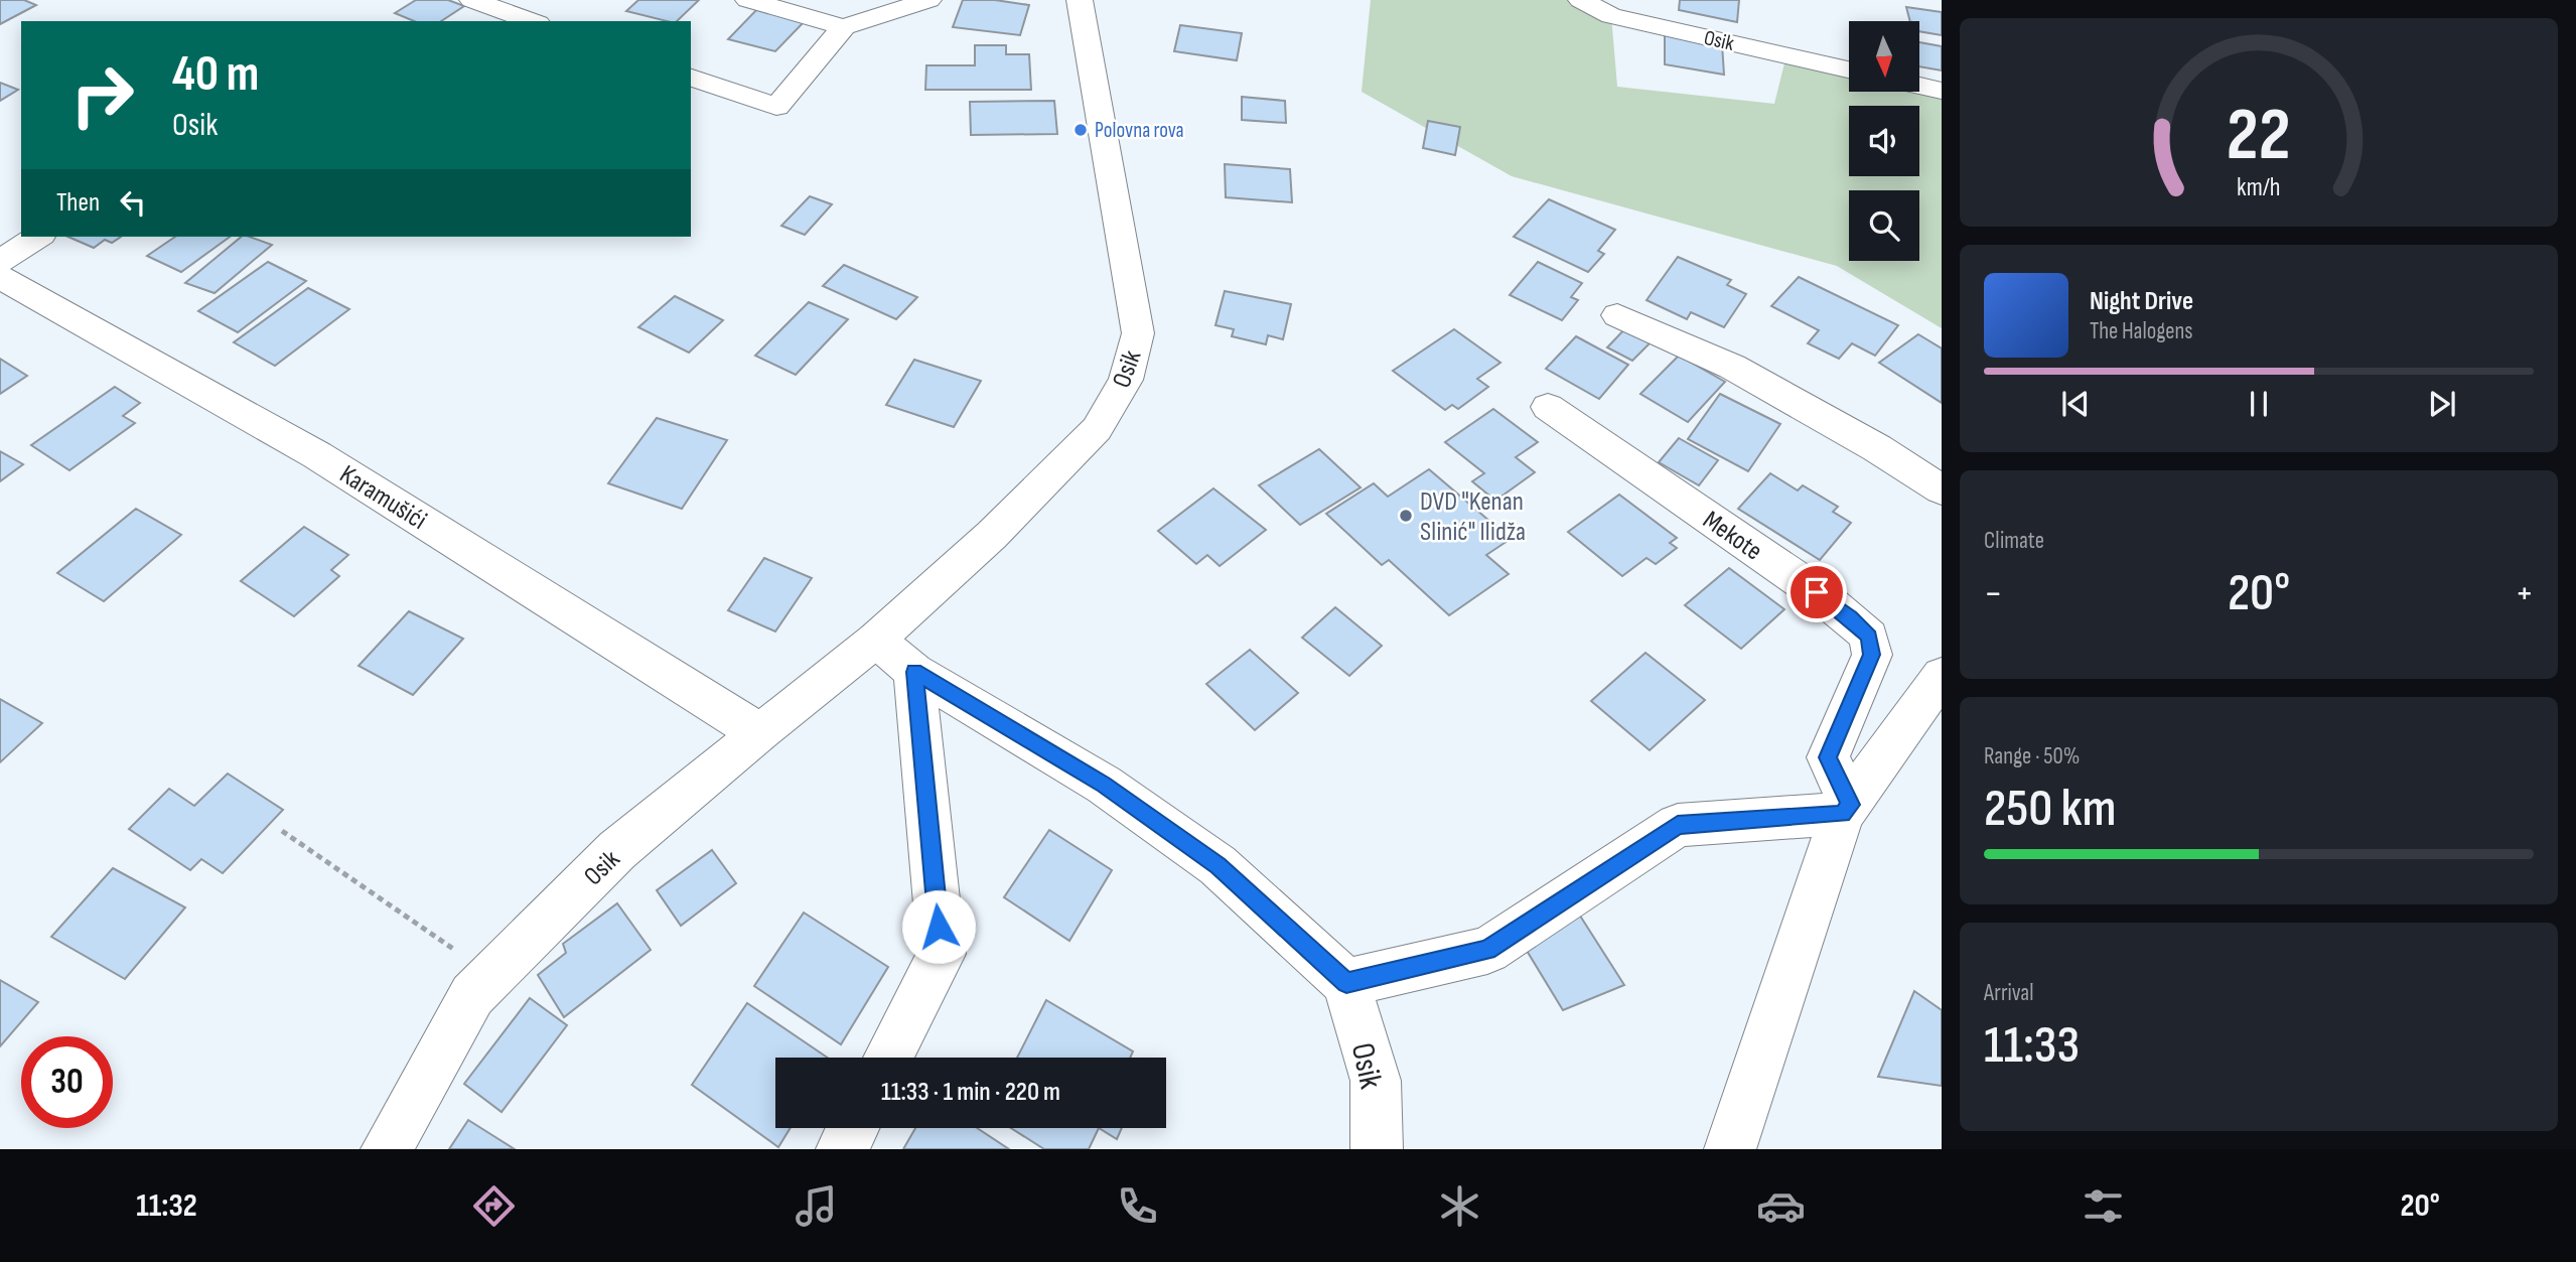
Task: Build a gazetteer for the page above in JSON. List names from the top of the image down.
{
  "streets": {
    "street": ["Osik", "Karamušići", "Mekote"]
  },
  "crossings": [
    ["Osik", "Karamušići"]
  ],
  "places": ["Polovna rova", "DVD \"Kenan Slinić\" Ilidža"],
  "north": "bottom",
  "page": {
    "turn": ["40 m", "Osik"],
    "then": "Then",
    "song": ["Night Drive", "The Halogens"],
    "tile": [
      "Climate",
      ["Range · 50%", "250 km"],
      ["Arrival", "11:33"]
    ],
    "heat": ["−", "20°", "+"],
    "limit": "30",
    "trip": "11:33 · 1 min · 220 m",
    "tabs": ["11:32", "20°"],
    "gauge": ["22", "km/h"]
  }
}
